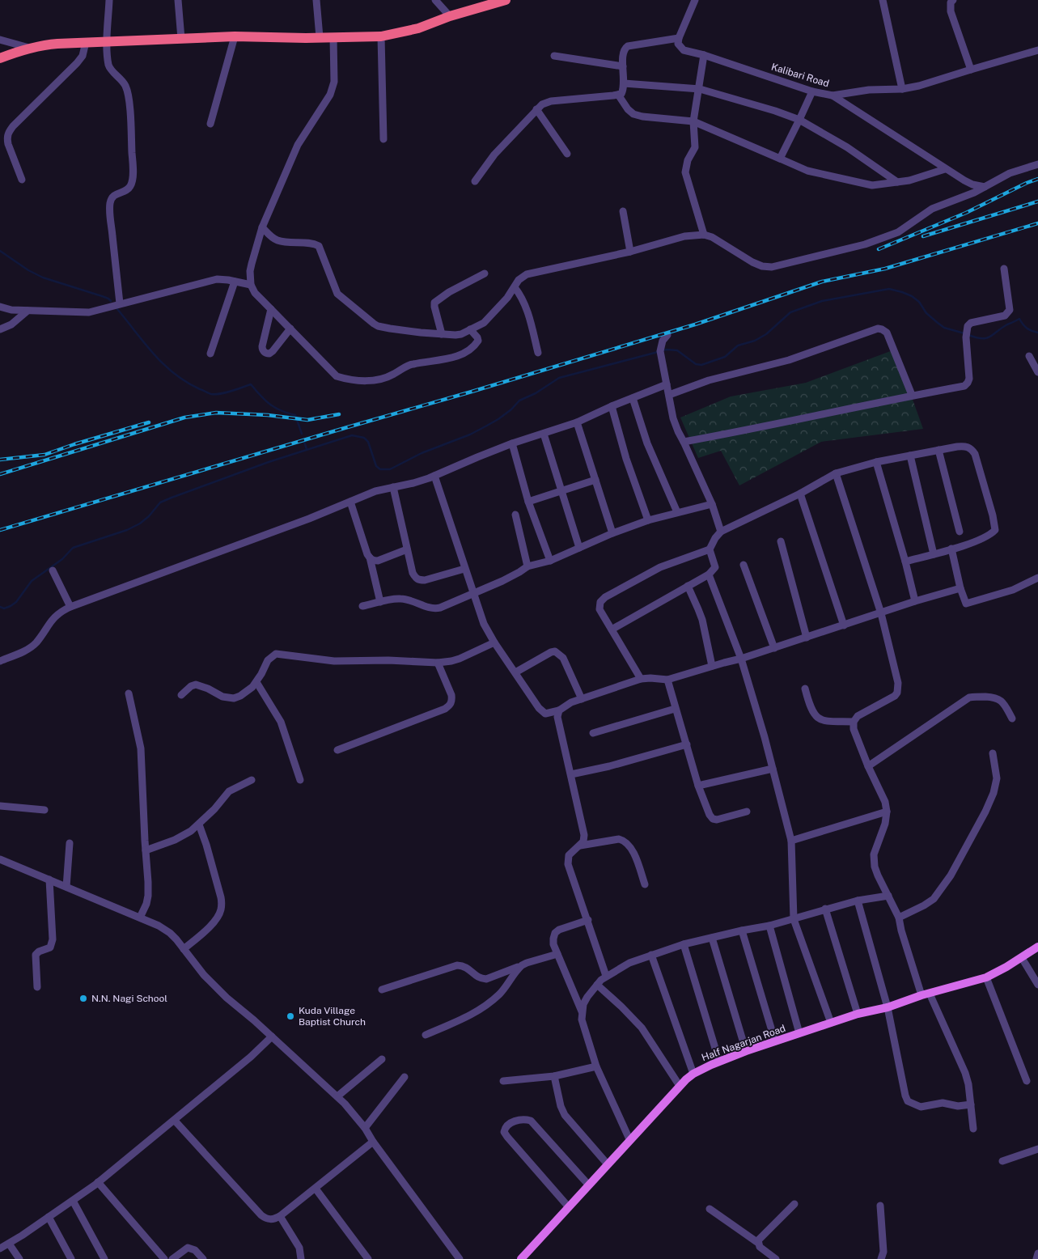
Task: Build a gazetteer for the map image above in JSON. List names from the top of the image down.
{
  "streets": {
    "main road": ["Half Nagarjan Road"],
    "street": ["Kalibari Road"]
  },
  "places": ["N.N. Nagi School", "Kuda Village Baptist Church"]
}
